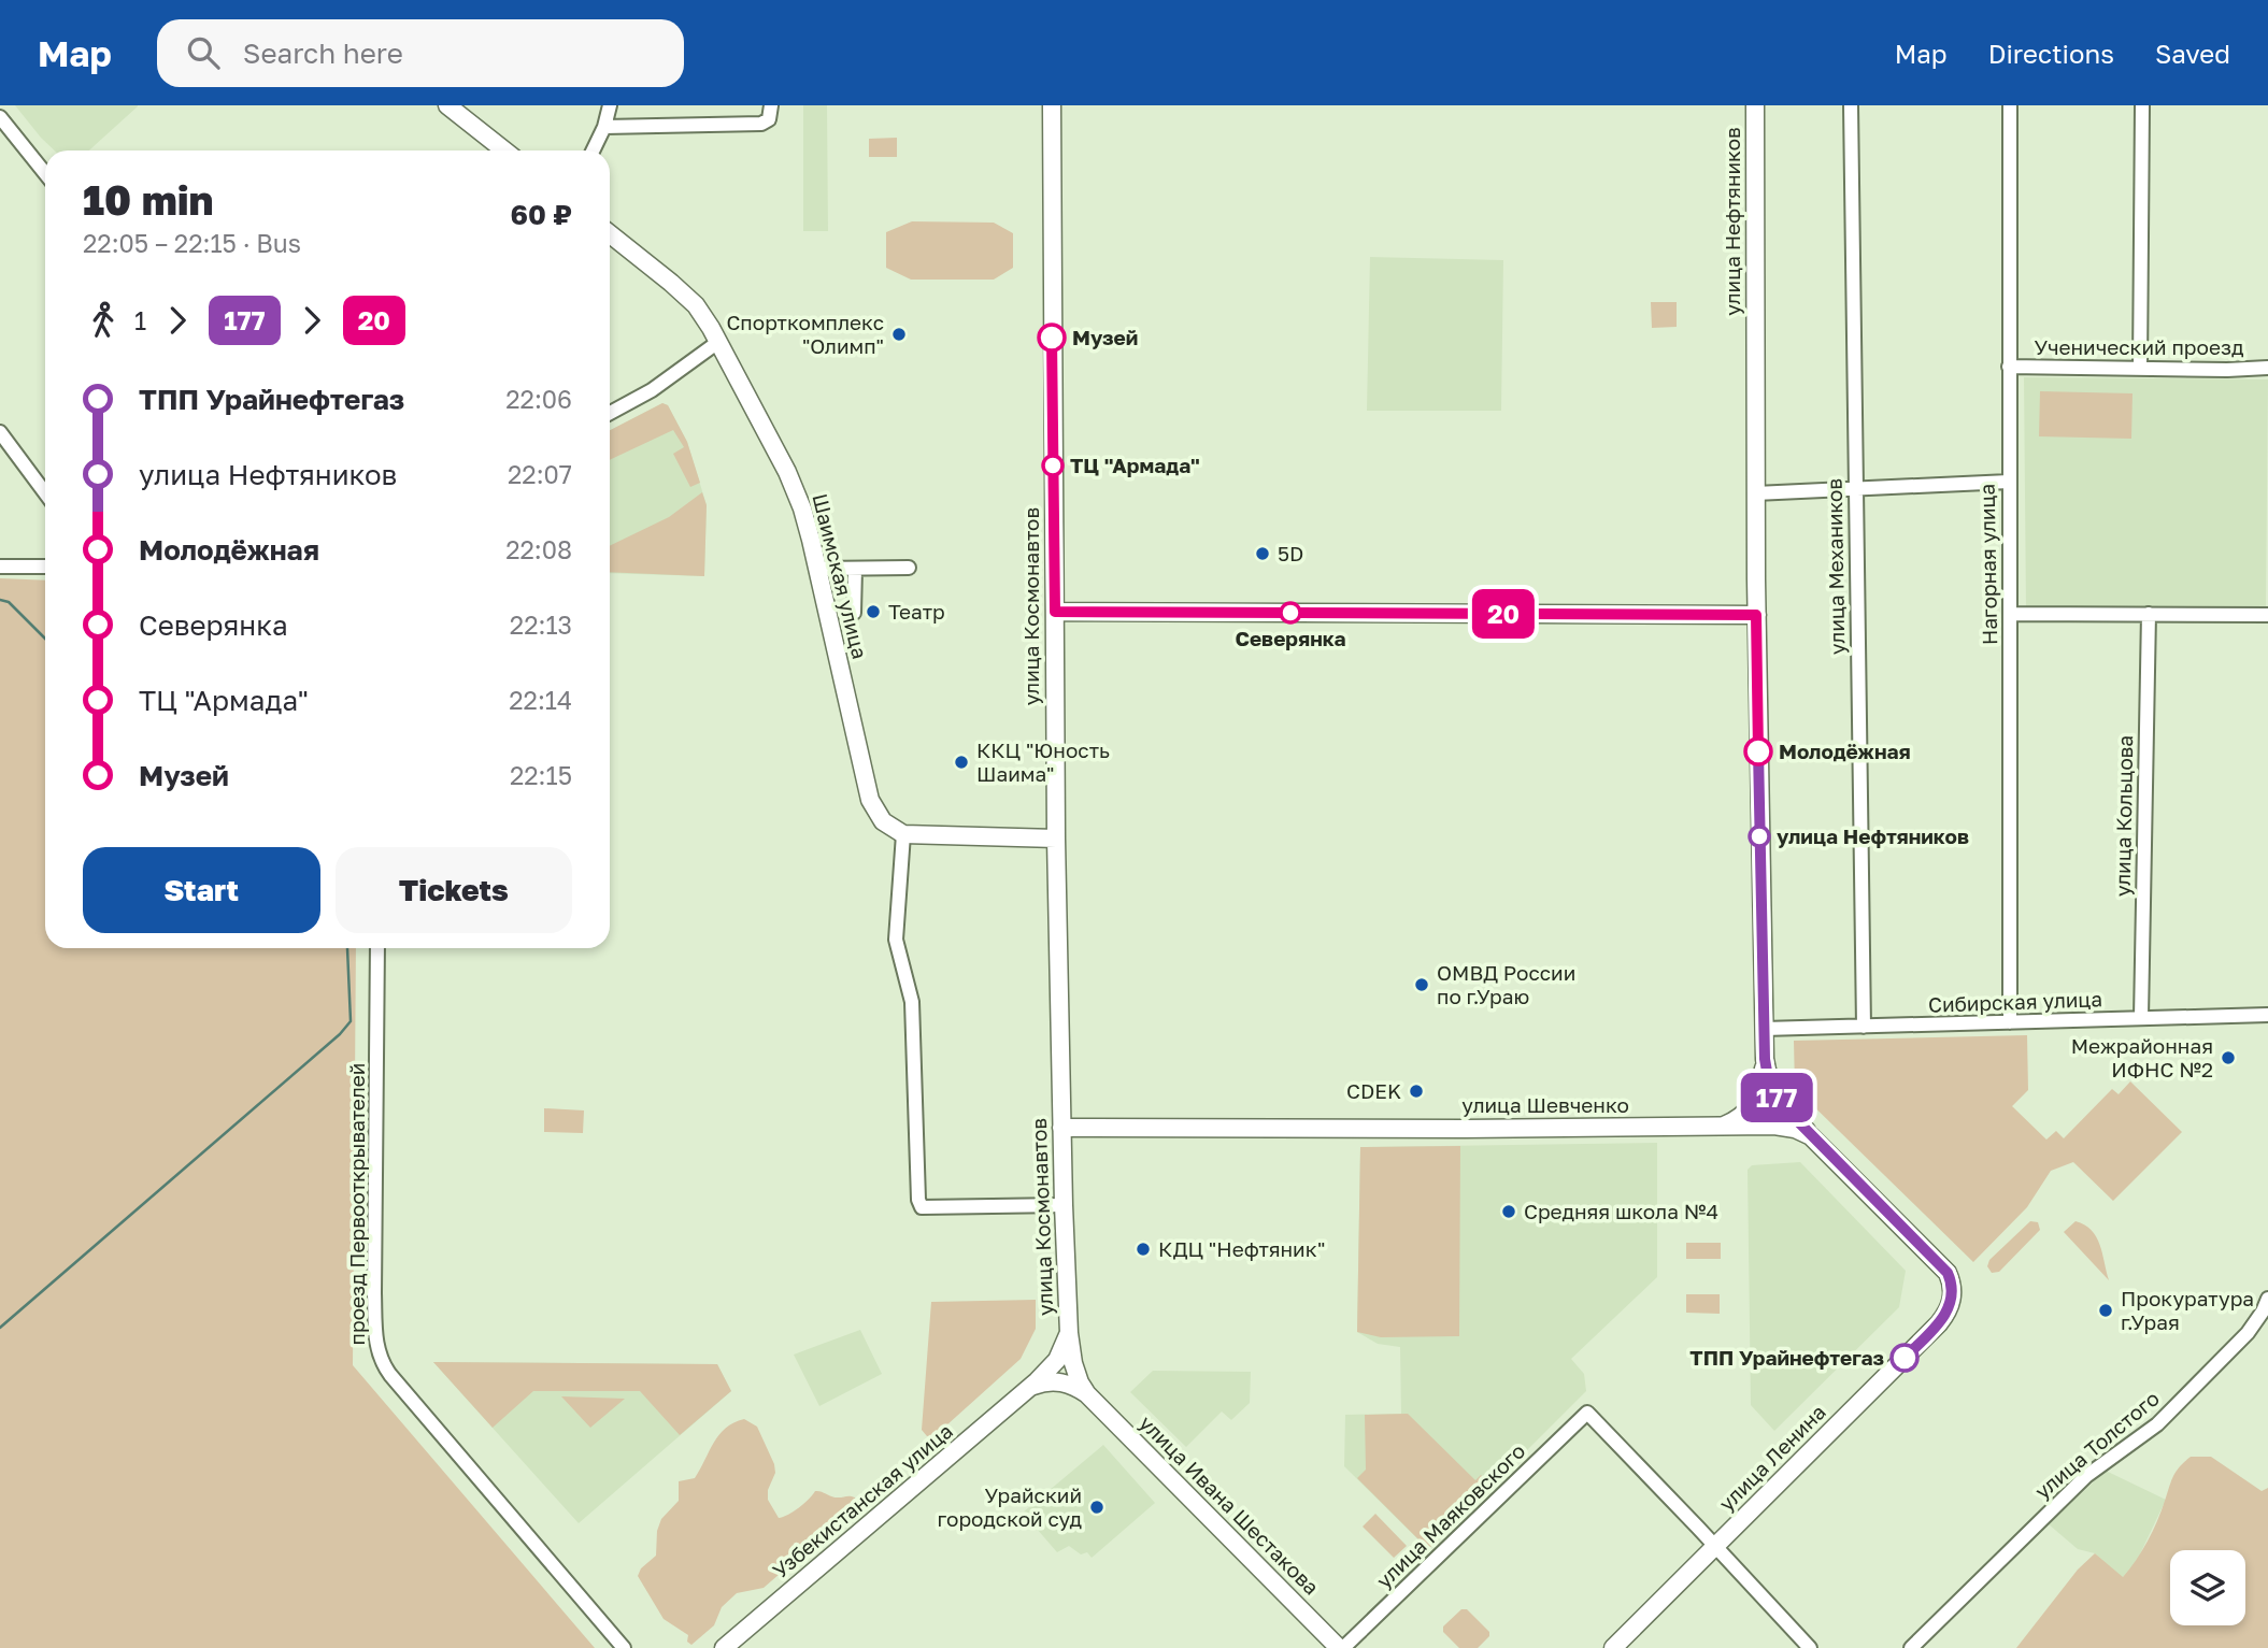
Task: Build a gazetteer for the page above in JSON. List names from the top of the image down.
{
  "streets": {
    "main road": [
      "улица Нефтяников",
      "Шаимская улица",
      "улица Космонавтов",
      "улица Шевченко",
      "улица Ленина",
      "Узбекистанская улица",
      "улица Ивана Шестакова"
    ],
    "street": [
      "Ученический проезд",
      "Нагорная улица",
      "улица Механиков",
      "улица Кольцова",
      "Сибирская улица",
      "проезд Первооткрывателей",
      "улица Толстого",
      "улица Маяковского"
    ]
  },
  "crossings": [
    ["улица Нефтяников", "Сибирская улица"],
    ["улица Нефтяников", "улица Шевченко"],
    ["Ученический проезд", "Нагорная улица"],
    ["Нагорная улица", "Сибирская улица"],
    ["улица Механиков", "Сибирская улица"],
    ["улица Космонавтов", "улица Шевченко"],
    ["улица Космонавтов", "Узбекистанская улица"],
    ["улица Космонавтов", "улица Ивана Шестакова"],
    ["улица Кольцова", "Сибирская улица"],
    ["улица Шевченко", "улица Ленина"],
    ["улица Ленина", "улица Маяковского"],
    ["улица Ивана Шестакова", "улица Маяковского"]
  ],
  "places": [
    "Спорткомплекс \"Олимп\"",
    "Музей",
    "ТЦ \"Армада\"",
    "5D",
    "Театр",
    "Северянка",
    "Молодёжная",
    "ККЦ \"Юность Шаима\"",
    "улица Нефтяников",
    "ОМВД России по г.Ураю",
    "Межрайонная ИФНС №2",
    "CDEK",
    "Средняя школа №4",
    "КДЦ \"Нефтяник\"",
    "Прокуратура г.Урая",
    "ТПП Урайнефтегаз",
    "Урайский городской суд"
  ],
  "lines": ["bus line 20", "bus line 177"],
  "page": {
    "header": "Map",
    "search": "Search here",
    "nav": ["Map", "Directions", "Saved"],
    "on_map": ["177", "20"],
    "heading": ["10 min", "22:05 – 22:15 · Bus", "60 ₽"],
    "legs": ["1", "177", "20"],
    "list": [
      {
        "name": "ТПП Урайнефтегаз",
        "value": "22:06"
      },
      {
        "name": "улица Нефтяников",
        "value": "22:07"
      },
      {
        "name": "Молодёжная",
        "value": "22:08"
      },
      {
        "name": "Северянка",
        "value": "22:13"
      },
      {
        "name": "ТЦ \"Армада\"",
        "value": "22:14"
      },
      {
        "name": "Музей",
        "value": "22:15"
      }
    ],
    "buttons": ["Start", "Tickets"]
  }
}
